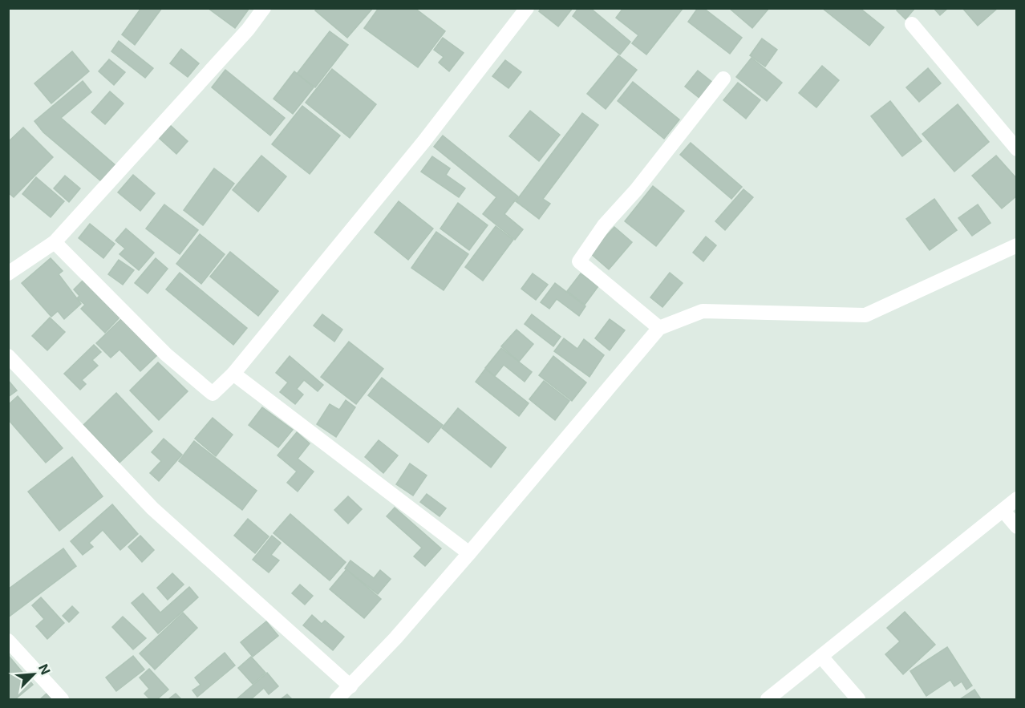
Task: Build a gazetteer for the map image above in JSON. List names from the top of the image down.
{
  "north": "top right"
}
